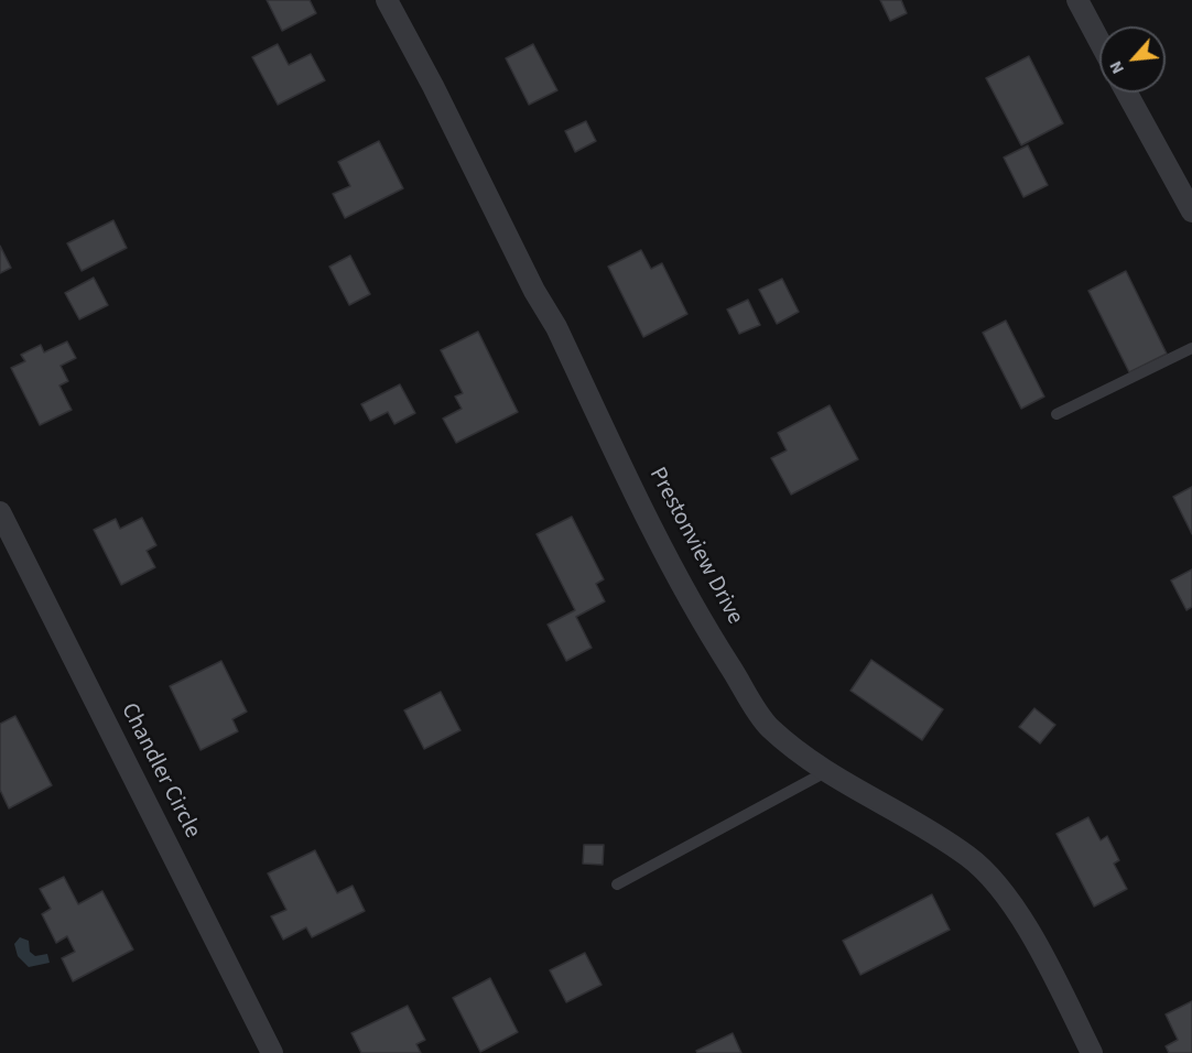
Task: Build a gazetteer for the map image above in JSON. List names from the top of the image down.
{
  "streets": {
    "street": ["Prestonview Drive", "Chandler Circle"]
  },
  "north": "bottom left"
}
